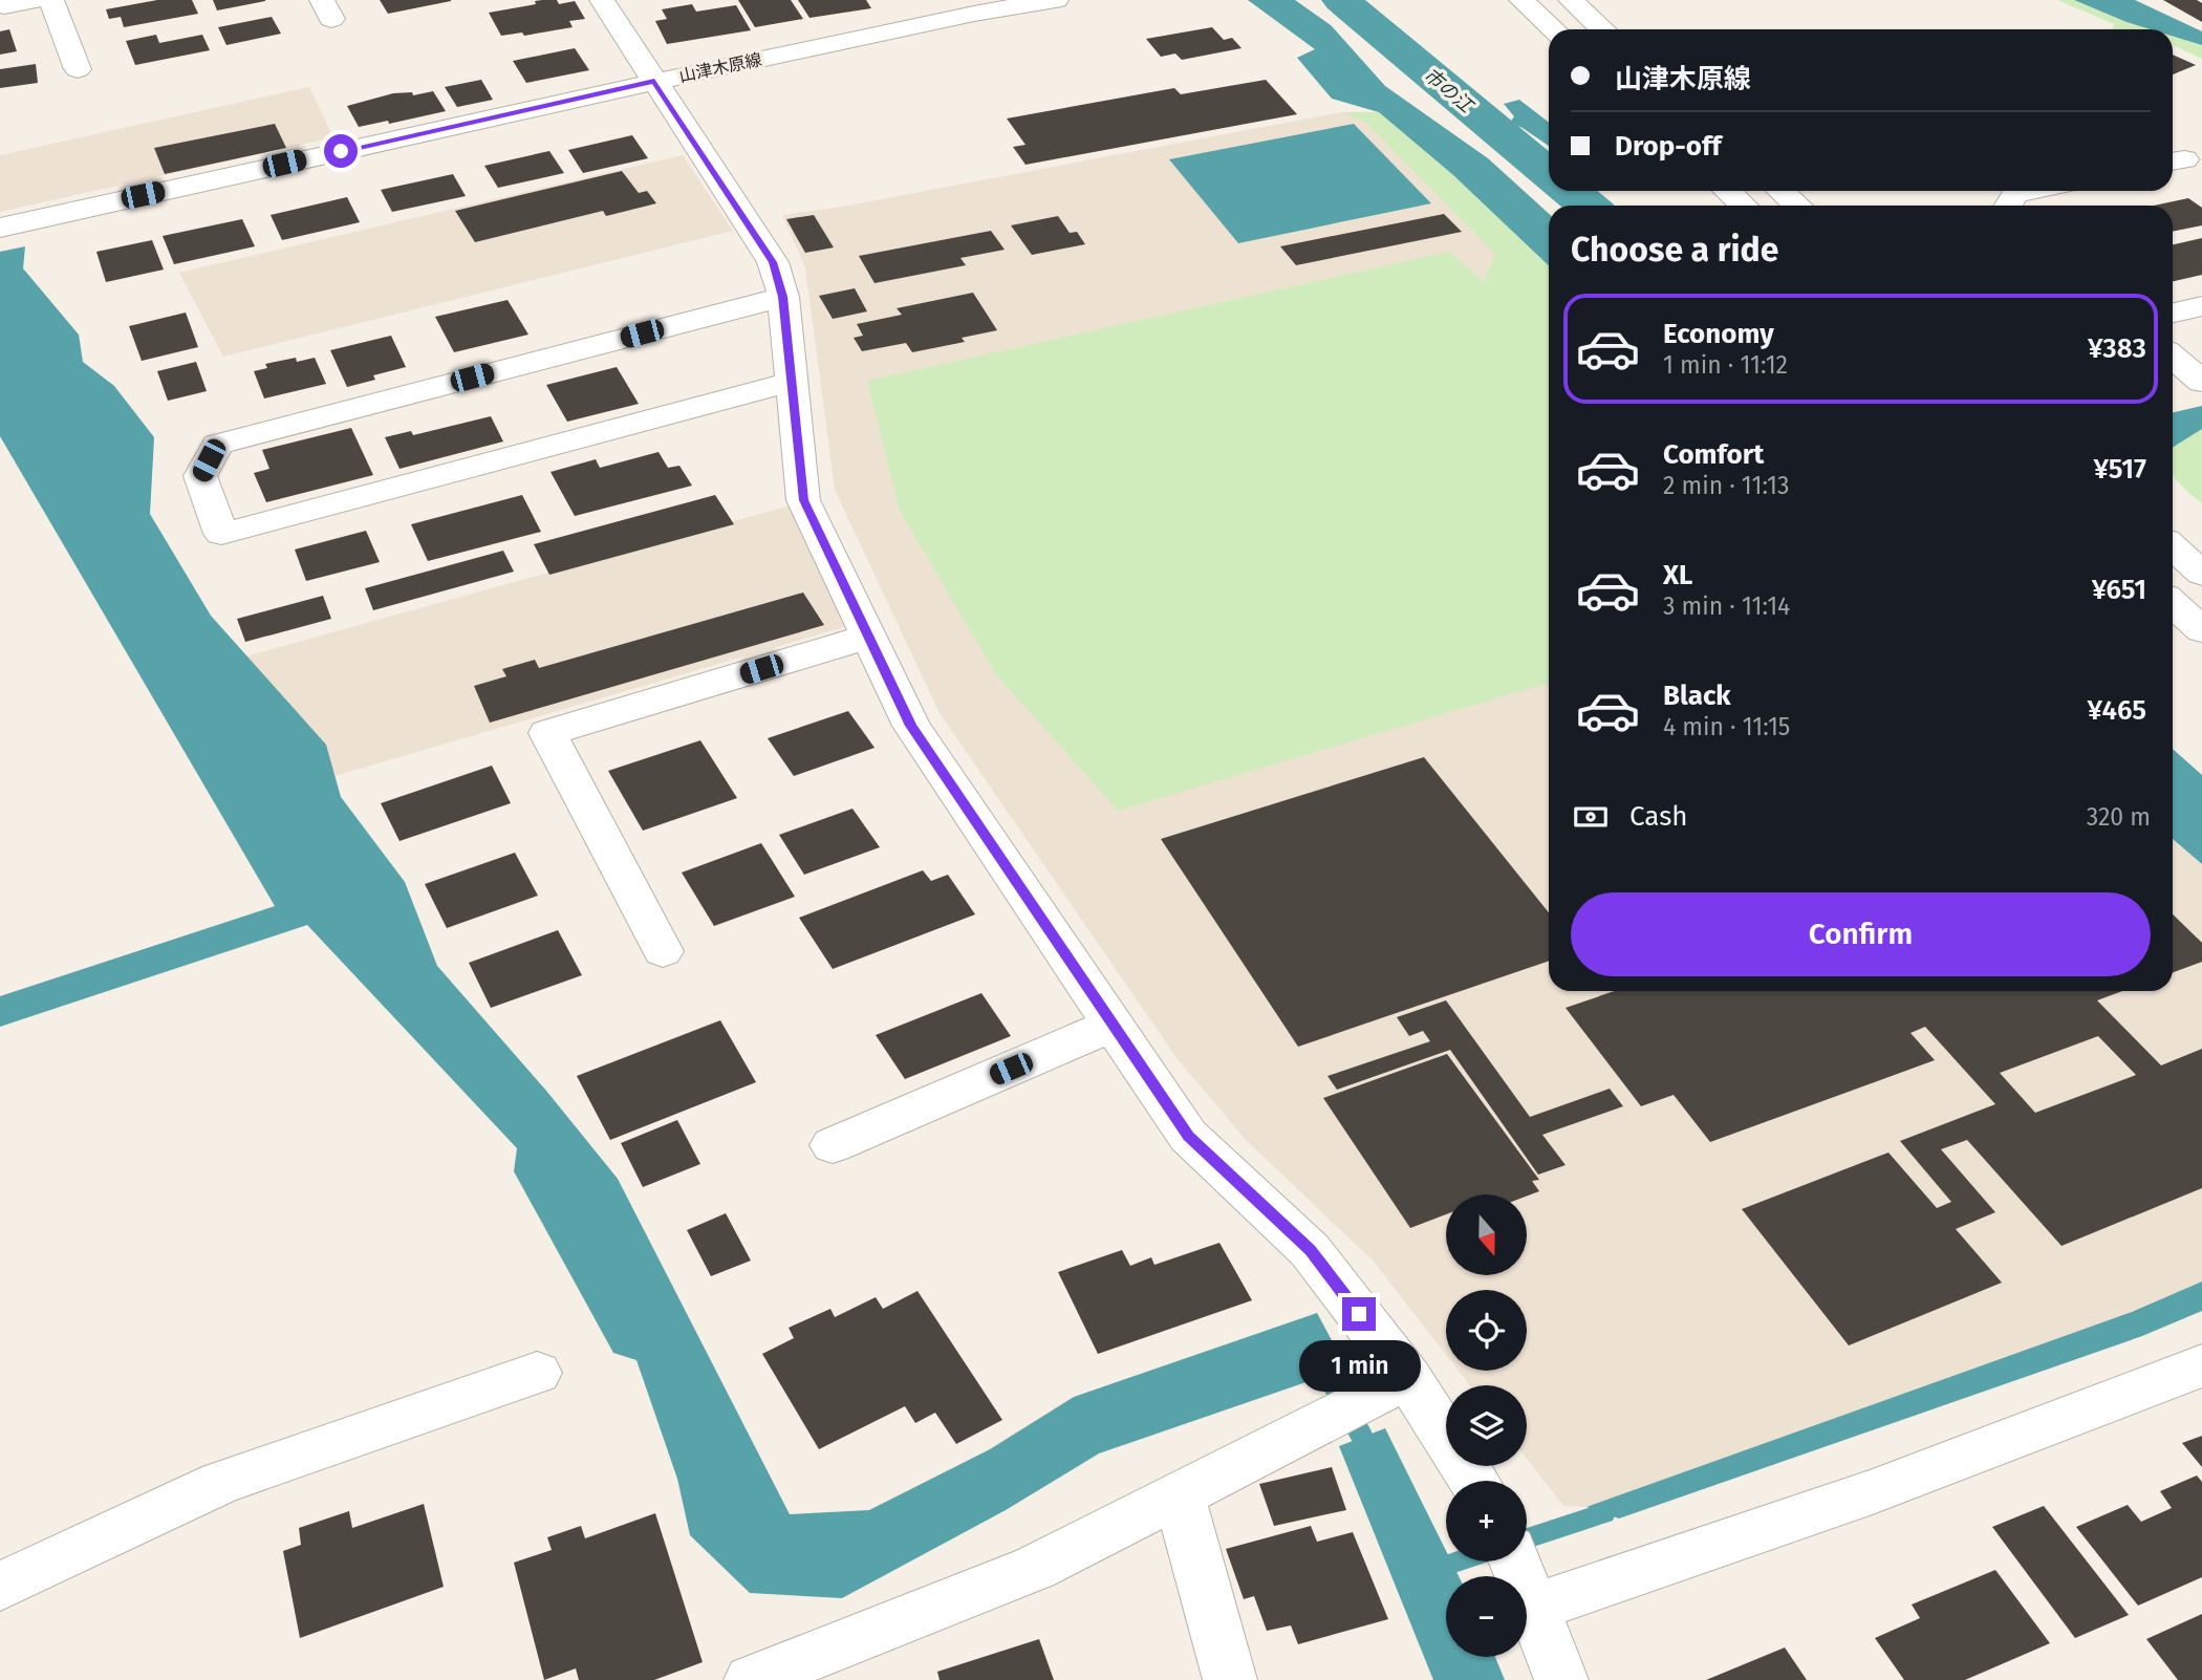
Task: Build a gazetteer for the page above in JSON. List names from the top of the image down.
{
  "streets": {
    "street": ["山津木原線"]
  },
  "water": ["市の江"],
  "north": "bottom",
  "page": {
    "banner": ["山津木原線", "Drop-off"],
    "heading": "Choose a ride",
    "list": [
      {
        "name": "Economy",
        "note": "1 min · 11:12",
        "value": "¥383"
      },
      {
        "name": "Comfort",
        "note": "2 min · 11:13",
        "value": "¥517"
      },
      {
        "name": "XL",
        "note": "3 min · 11:14",
        "value": "¥651"
      },
      {
        "name": "Black",
        "note": "4 min · 11:15",
        "value": "¥465"
      }
    ],
    "pay": ["Cash", "320 m"],
    "buttons": "Confirm",
    "map_buttons": ["+", "−"],
    "bubble": "1 min"
  }
}
